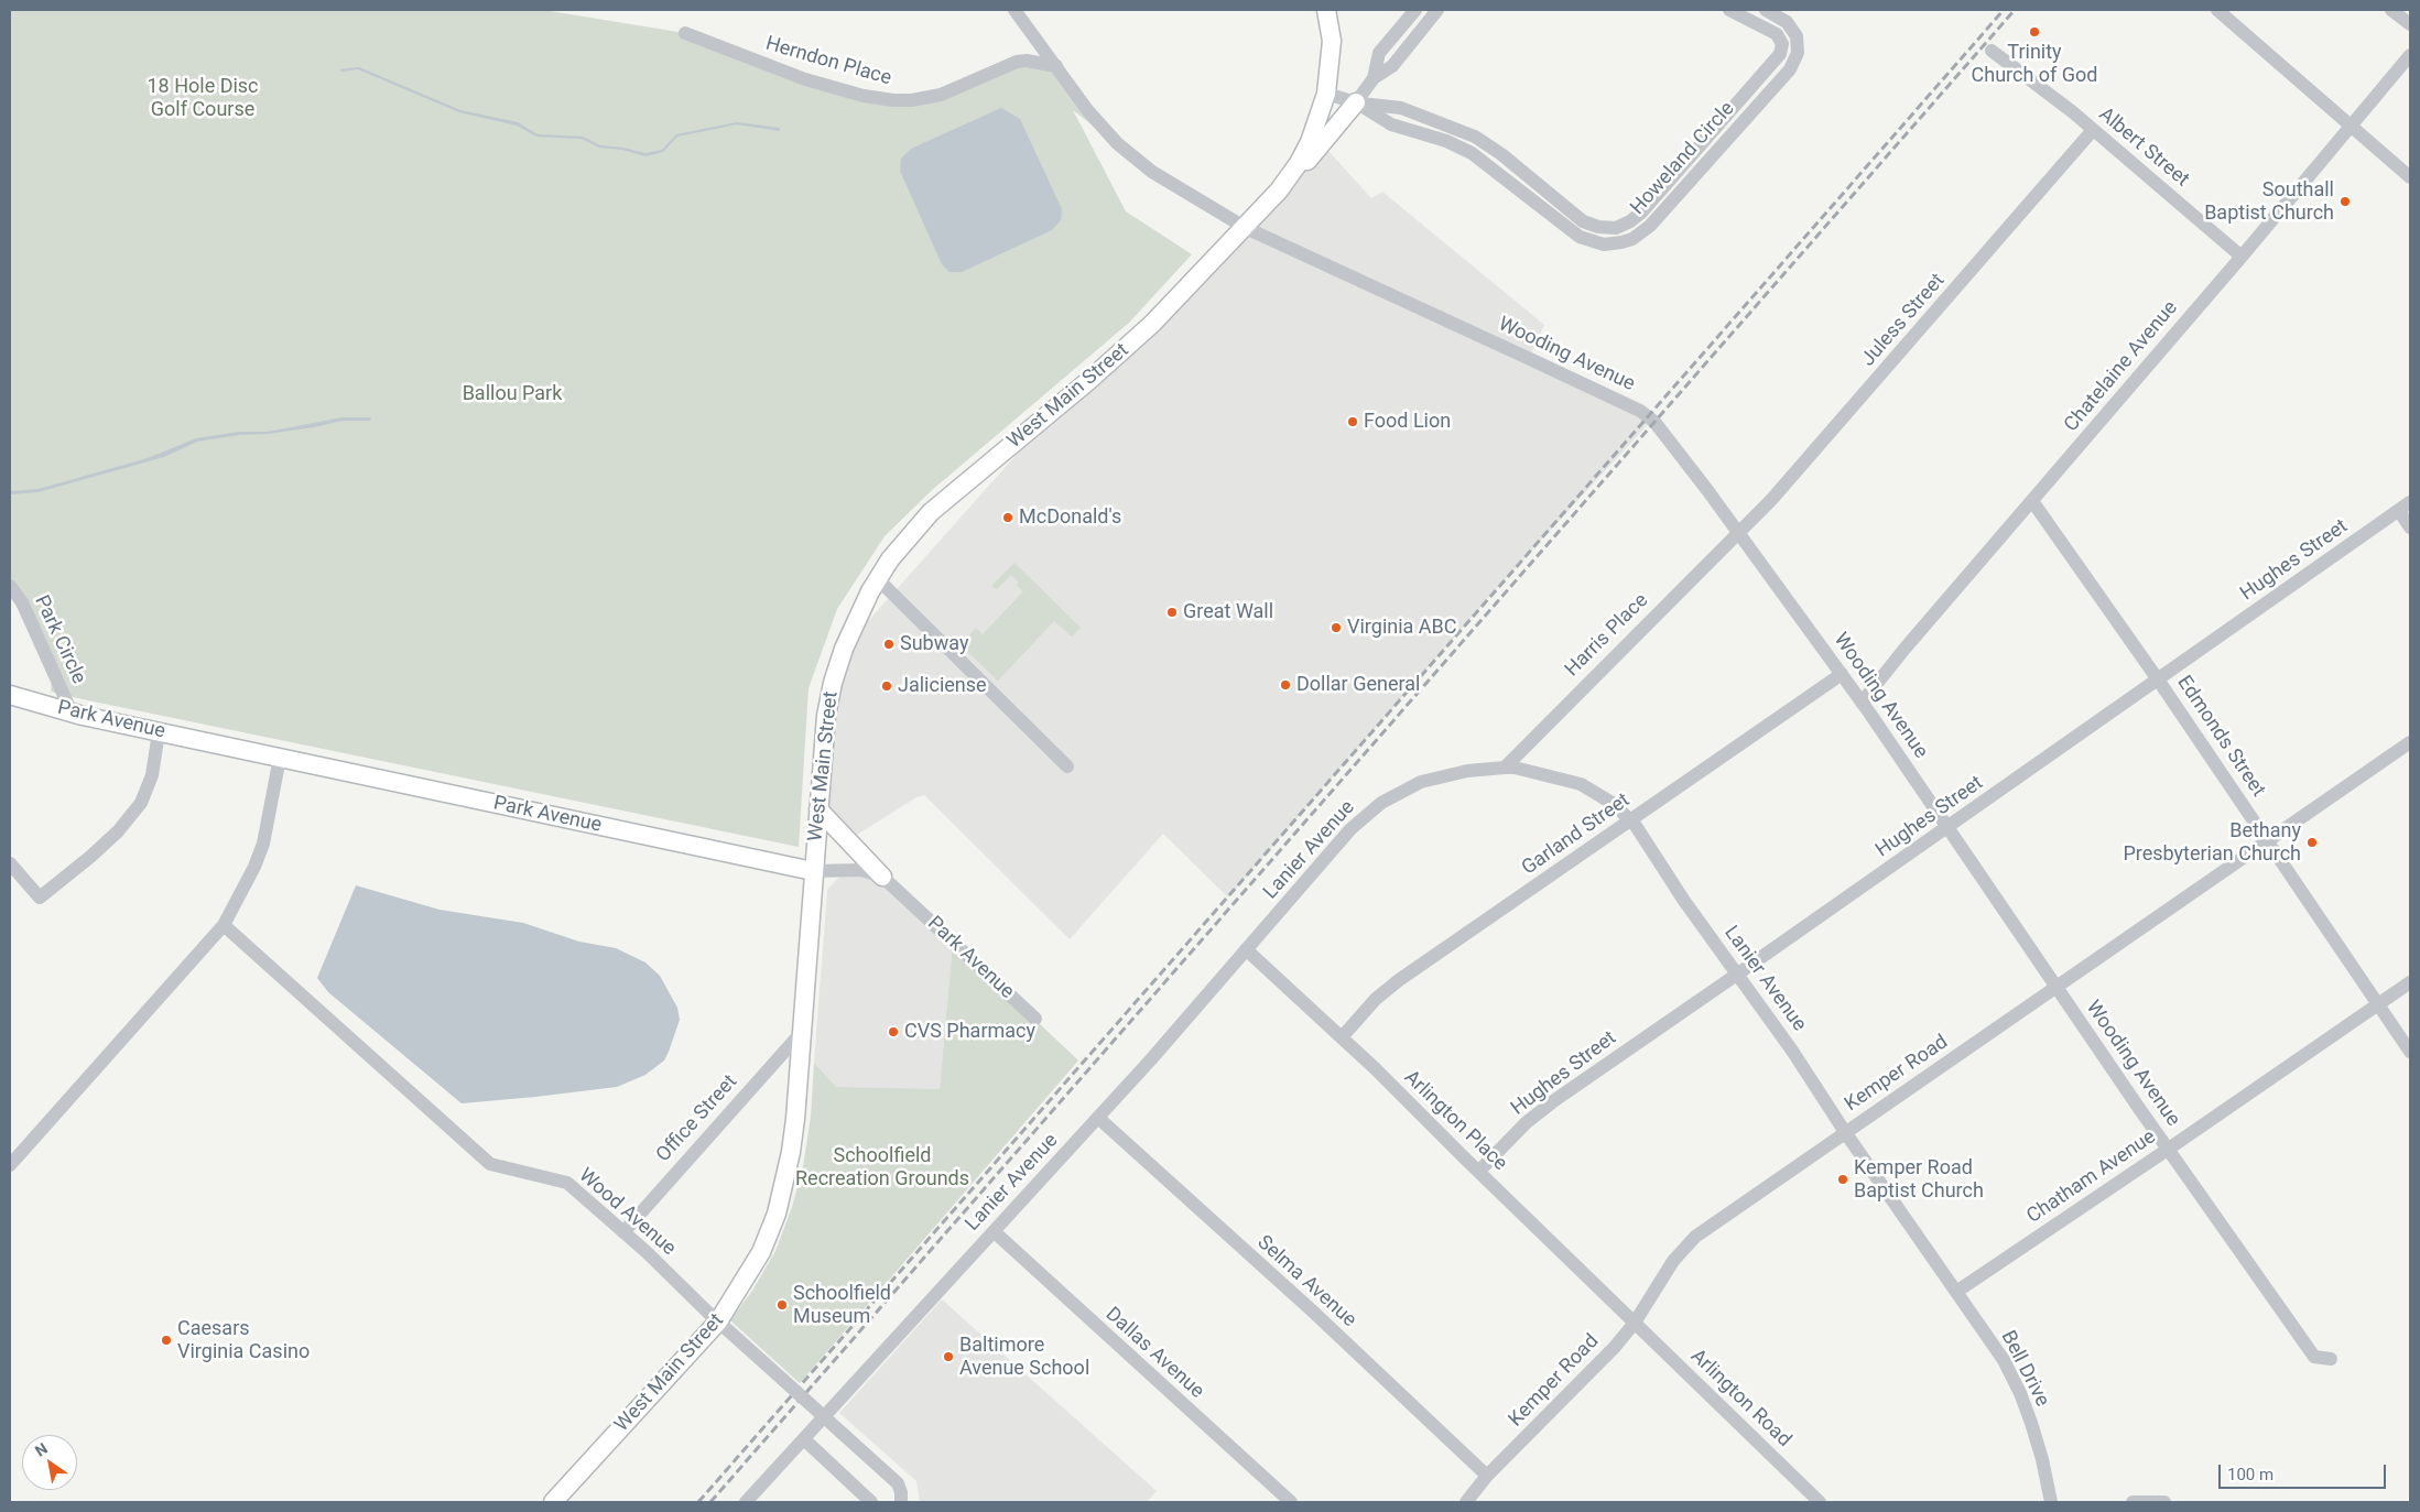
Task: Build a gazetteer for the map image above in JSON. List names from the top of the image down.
{
  "streets": {
    "main road": ["West Main Street", "Park Avenue"],
    "street": [
      "Herndon Place",
      "Albert Street",
      "Howeland Circle",
      "Juless Street",
      "Wooding Avenue",
      "Chatelaine Avenue",
      "Hughes Street",
      "Harris Place",
      "Park Circle",
      "Edmonds Street",
      "Garland Street",
      "Lanier Avenue",
      "Kemper Road",
      "Office Street",
      "Arlington Place",
      "Chatham Avenue",
      "Wood Avenue",
      "Selma Avenue",
      "Dallas Avenue",
      "Bell Drive",
      "Arlington Road"
    ]
  },
  "crossings": [
    ["Herndon Place", "Wooding Avenue"],
    ["Albert Street", "Juless Street"],
    ["Albert Street", "Chatelaine Avenue"],
    ["Howeland Circle", "West Main Street"],
    ["Juless Street", "Wooding Avenue"],
    ["Juless Street", "Harris Place"],
    ["Wooding Avenue", "Chatelaine Avenue"],
    ["Wooding Avenue", "West Main Street"],
    ["Wooding Avenue", "Hughes Street"],
    ["Wooding Avenue", "Harris Place"],
    ["Wooding Avenue", "Garland Street"],
    ["Wooding Avenue", "Kemper Road"],
    ["Wooding Avenue", "Chatham Avenue"],
    ["Chatelaine Avenue", "Edmonds Street"],
    ["West Main Street", "Park Avenue"],
    ["West Main Street", "Office Street"],
    ["West Main Street", "Wood Avenue"],
    ["Hughes Street", "Edmonds Street"],
    ["Hughes Street", "Lanier Avenue"],
    ["Hughes Street", "Arlington Place"],
    ["Harris Place", "Lanier Avenue"],
    ["Park Circle", "Park Avenue"],
    ["Edmonds Street", "Kemper Road"],
    ["Edmonds Street", "Chatham Avenue"],
    ["Garland Street", "Lanier Avenue"],
    ["Garland Street", "Arlington Place"],
    ["Lanier Avenue", "Kemper Road"],
    ["Lanier Avenue", "Arlington Place"],
    ["Lanier Avenue", "Chatham Avenue"],
    ["Lanier Avenue", "Selma Avenue"],
    ["Lanier Avenue", "Dallas Avenue"],
    ["Lanier Avenue", "Bell Drive"],
    ["Kemper Road", "Arlington Place"],
    ["Kemper Road", "Selma Avenue"],
    ["Kemper Road", "Arlington Road"],
    ["Office Street", "Wood Avenue"],
    ["Arlington Place", "Arlington Road"],
    ["Chatham Avenue", "Bell Drive"]
  ],
  "parks": ["18 Hole Disc Golf Course", "Ballou Park", "Schoolfield Recreation Grounds"],
  "places": [
    "Trinity Church of God",
    "Southall Baptist Church",
    "Food Lion",
    "McDonald's",
    "Great Wall",
    "Virginia ABC",
    "Subway",
    "Dollar General",
    "Jaliciense",
    "Bethany Presbyterian Church",
    "CVS Pharmacy",
    "Kemper Road Baptist Church",
    "Schoolfield Museum",
    "Caesars Virginia Casino",
    "Baltimore Avenue School"
  ],
  "scale_bar": "100 m",
  "north": "top left"
}
